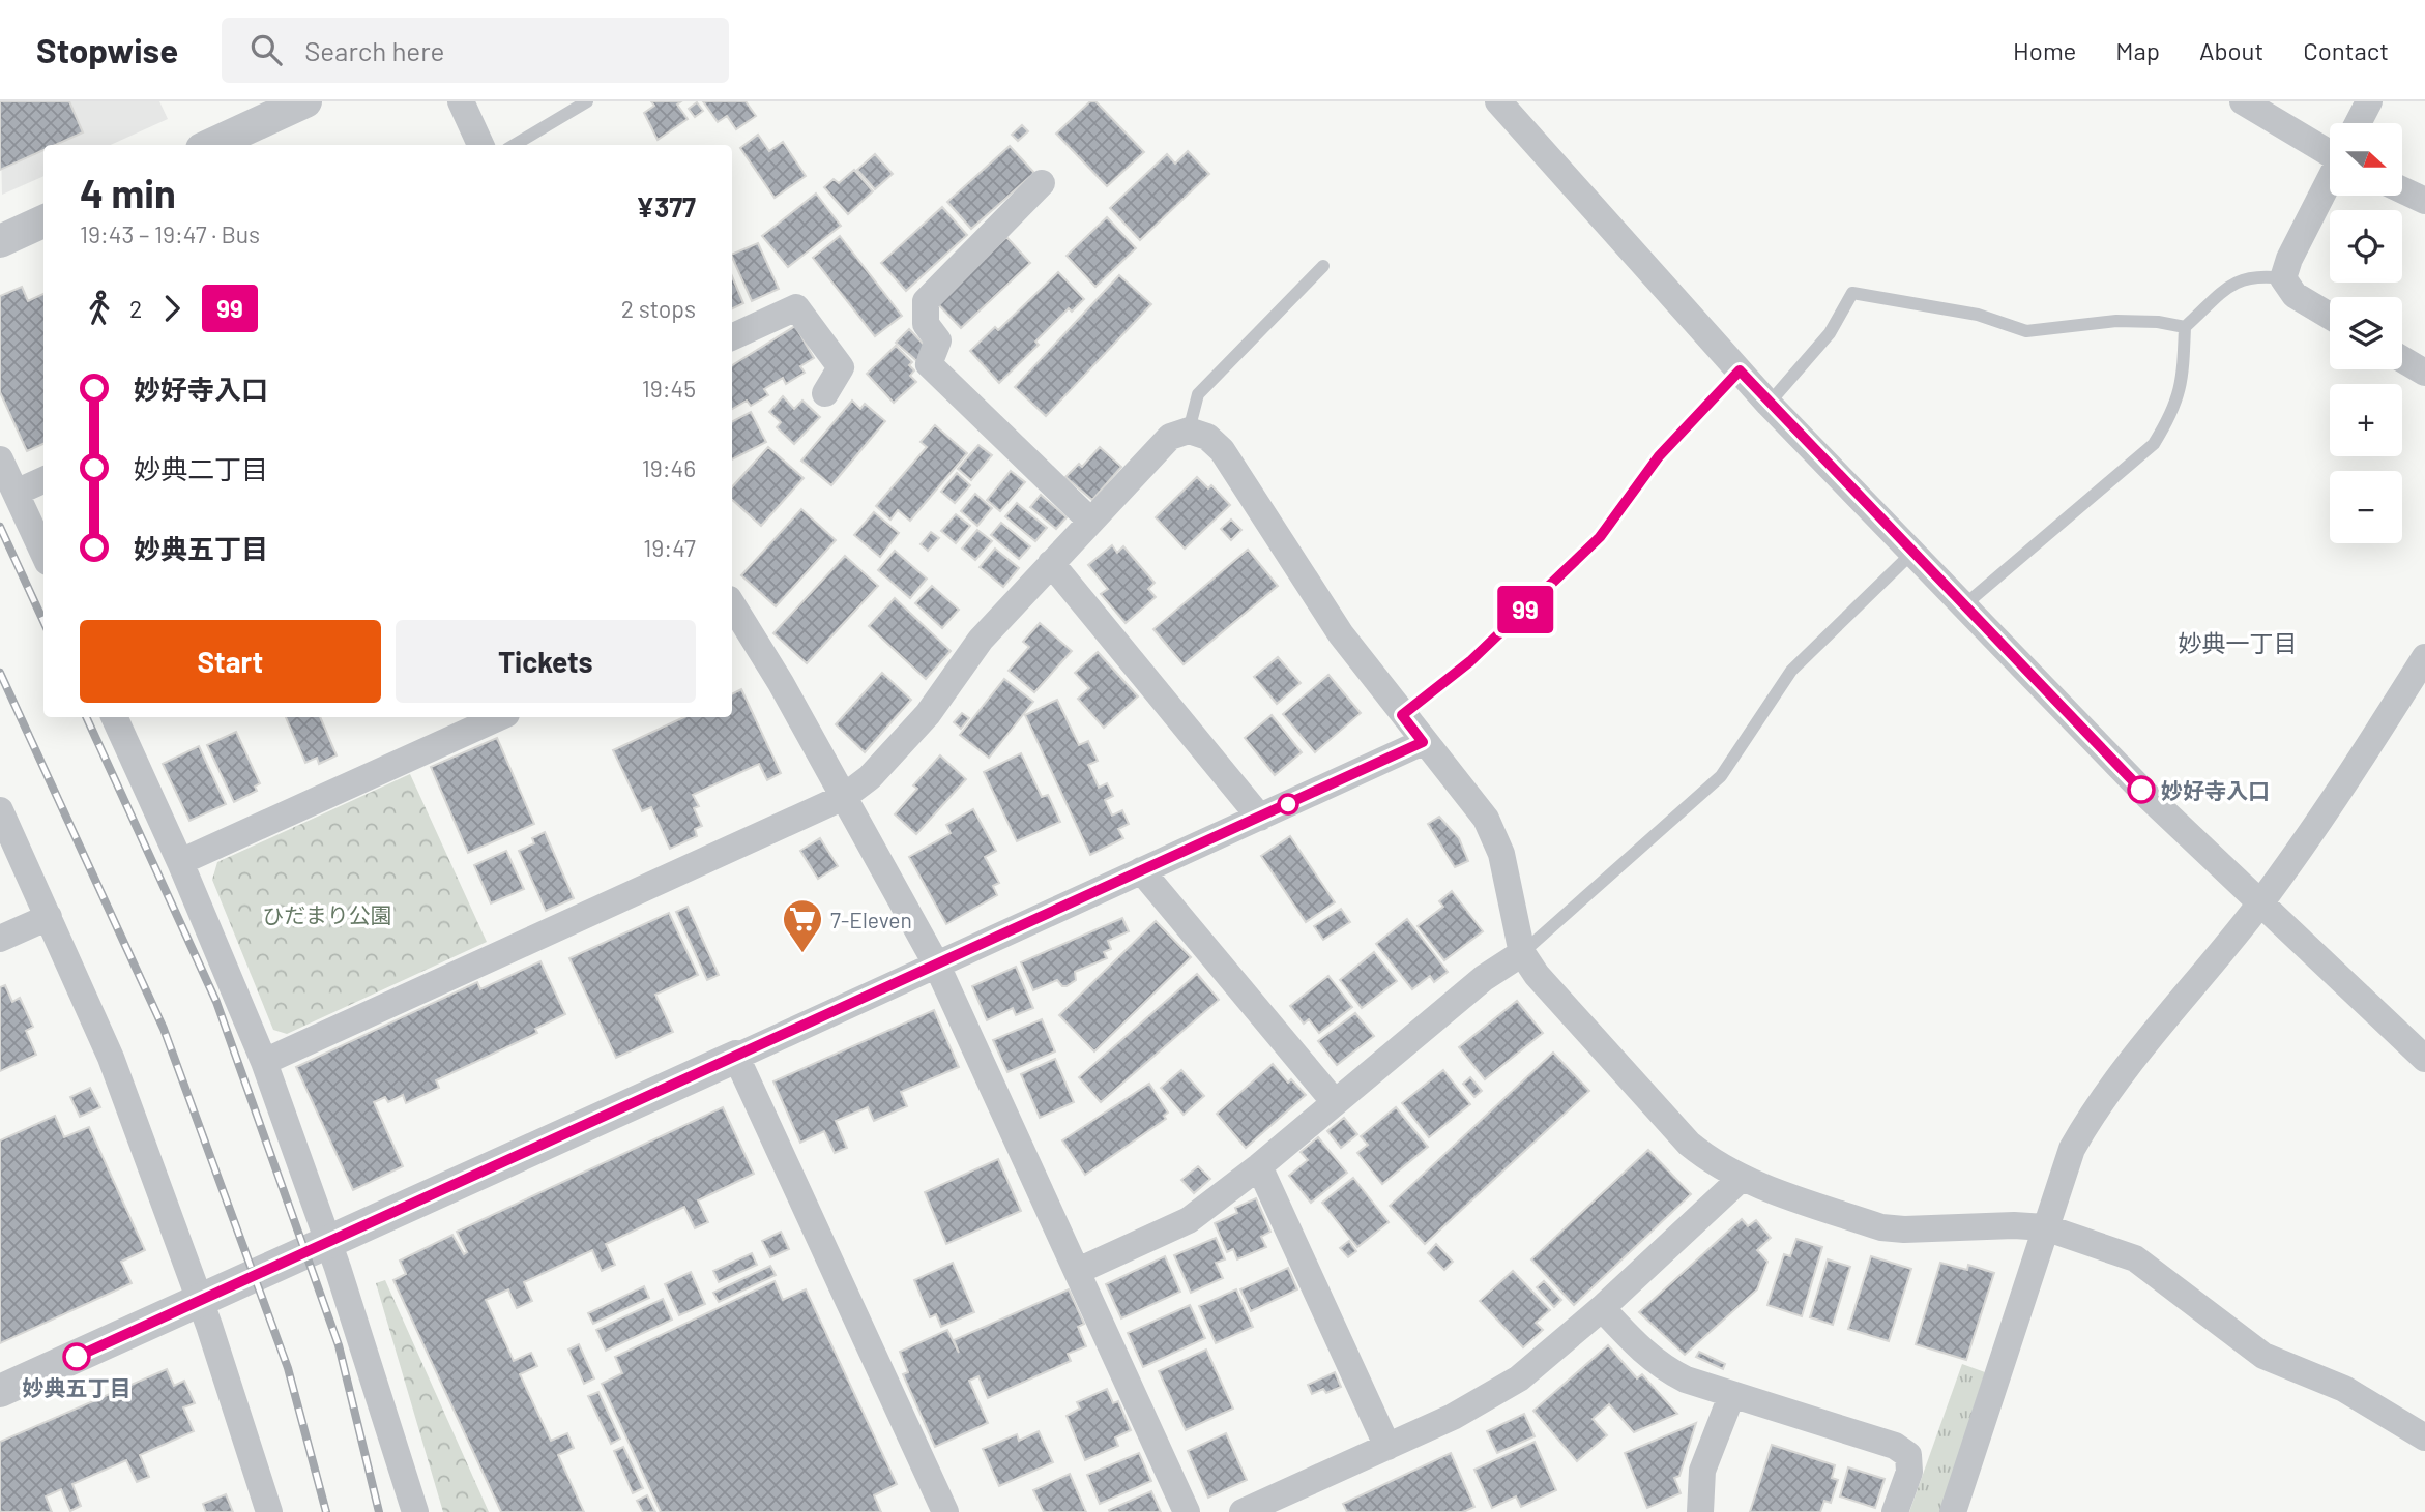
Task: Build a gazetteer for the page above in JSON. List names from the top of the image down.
{
  "districts": ["妙典一丁目"],
  "parks": ["ひだまり公園"],
  "places": {
    "other": ["妙好寺入口", "妙典五丁目"],
    "supermarket": ["7-Eleven"]
  },
  "lines": ["bus line 99"],
  "north": "right",
  "page": {
    "header": "Stopwise",
    "search": "Search here",
    "nav": [
      "Home",
      "Map",
      "About",
      "Contact"
    ],
    "on_map": "99",
    "map_buttons": ["+", "−"],
    "heading": ["4 min", "19:43 – 19:47 · Bus", "¥377"],
    "legs": ["2", "99", "2 stops"],
    "list": [
      {
        "name": "妙好寺入口",
        "value": "19:45"
      },
      {
        "name": "妙典二丁目",
        "value": "19:46"
      },
      {
        "name": "妙典五丁目",
        "value": "19:47"
      }
    ],
    "buttons": ["Start", "Tickets"]
  }
}
